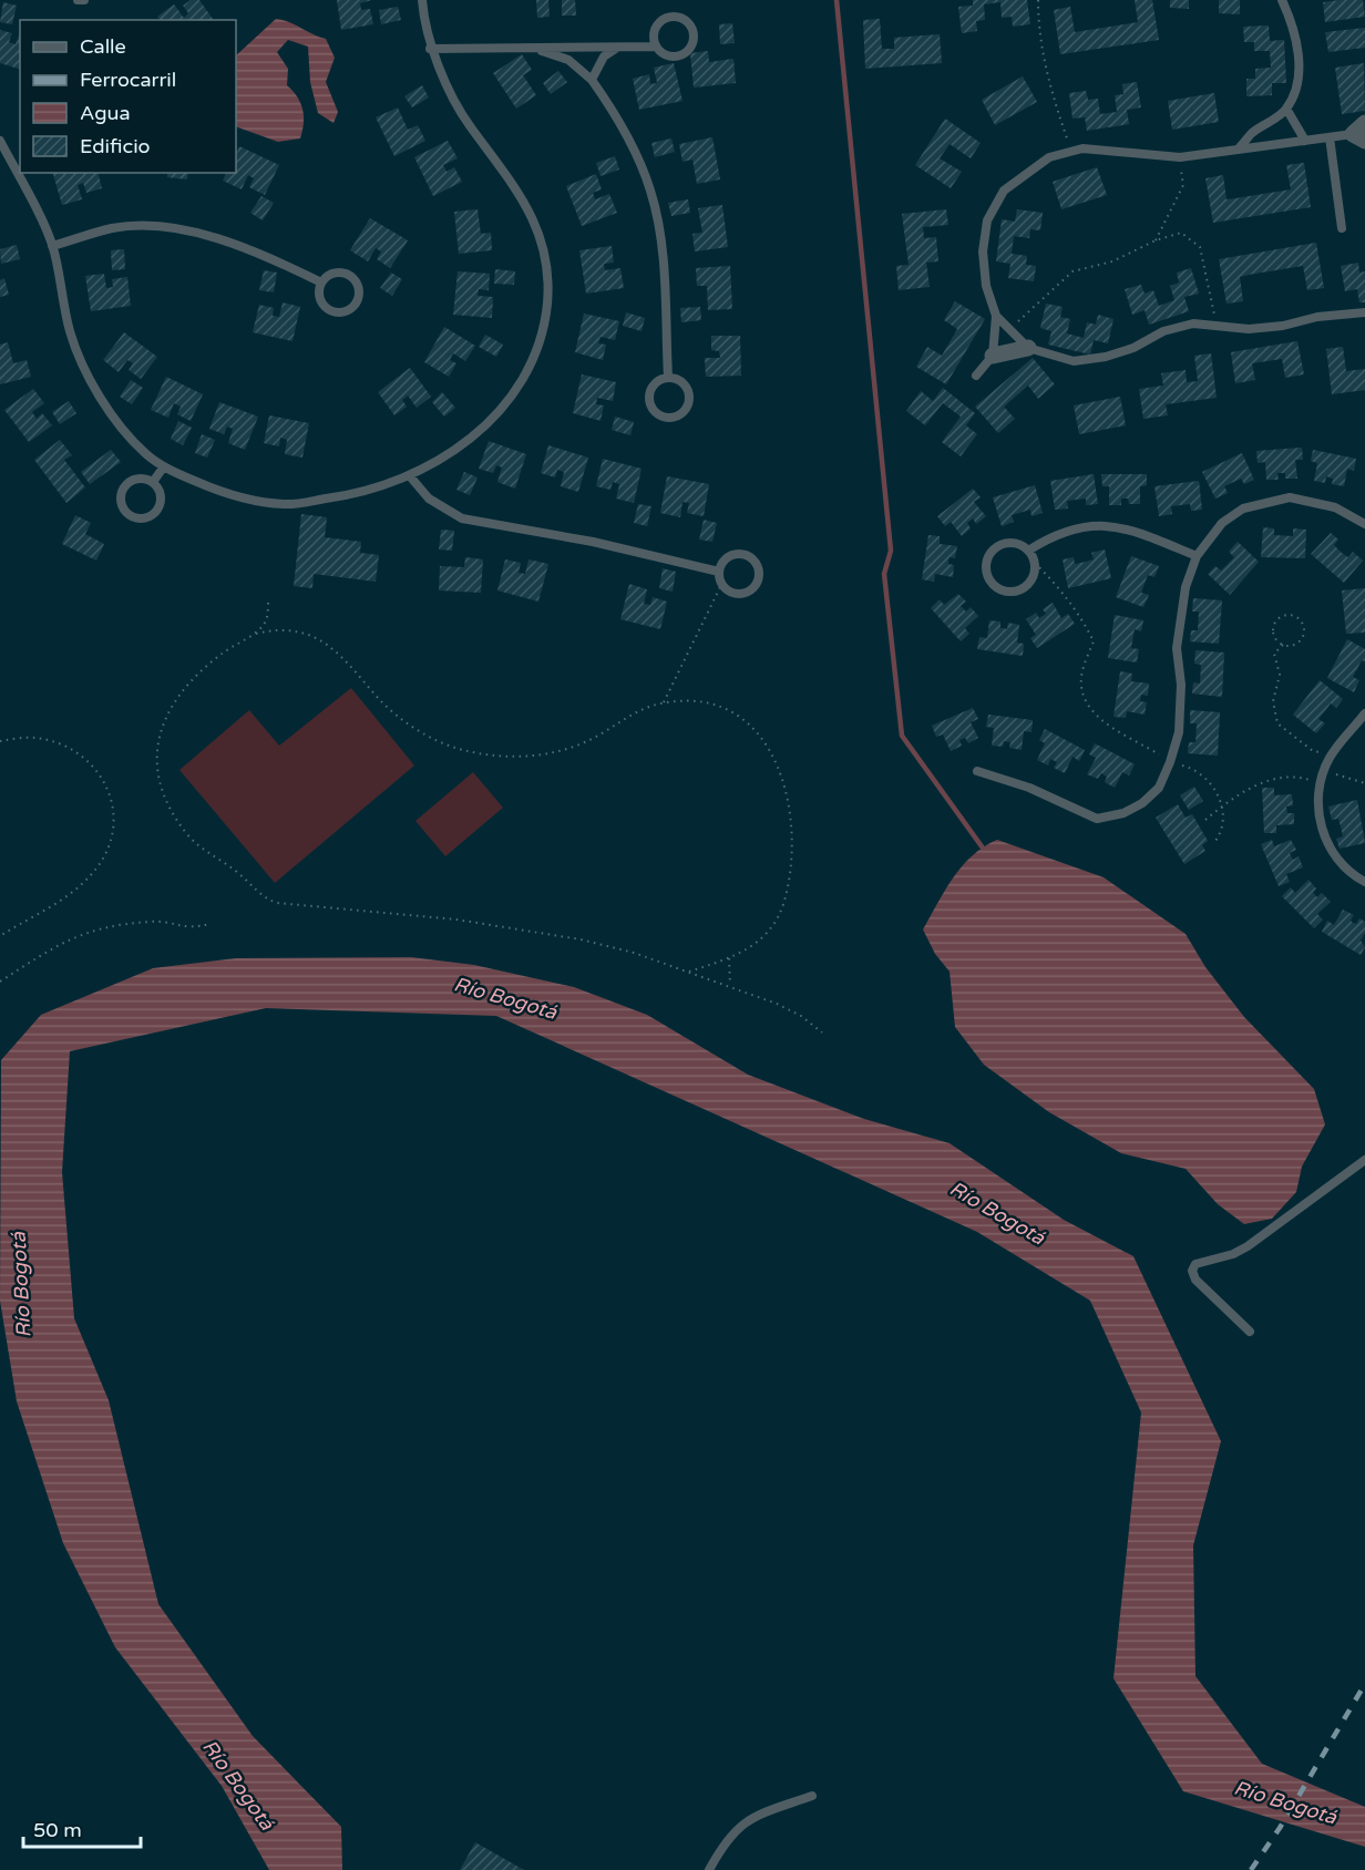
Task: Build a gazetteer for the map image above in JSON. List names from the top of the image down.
{
  "water": ["Río Bogotá"],
  "legend": [
    "Calle",
    "Ferrocarril",
    "Agua",
    "Edificio"
  ],
  "scale_bar": "50 m"
}
